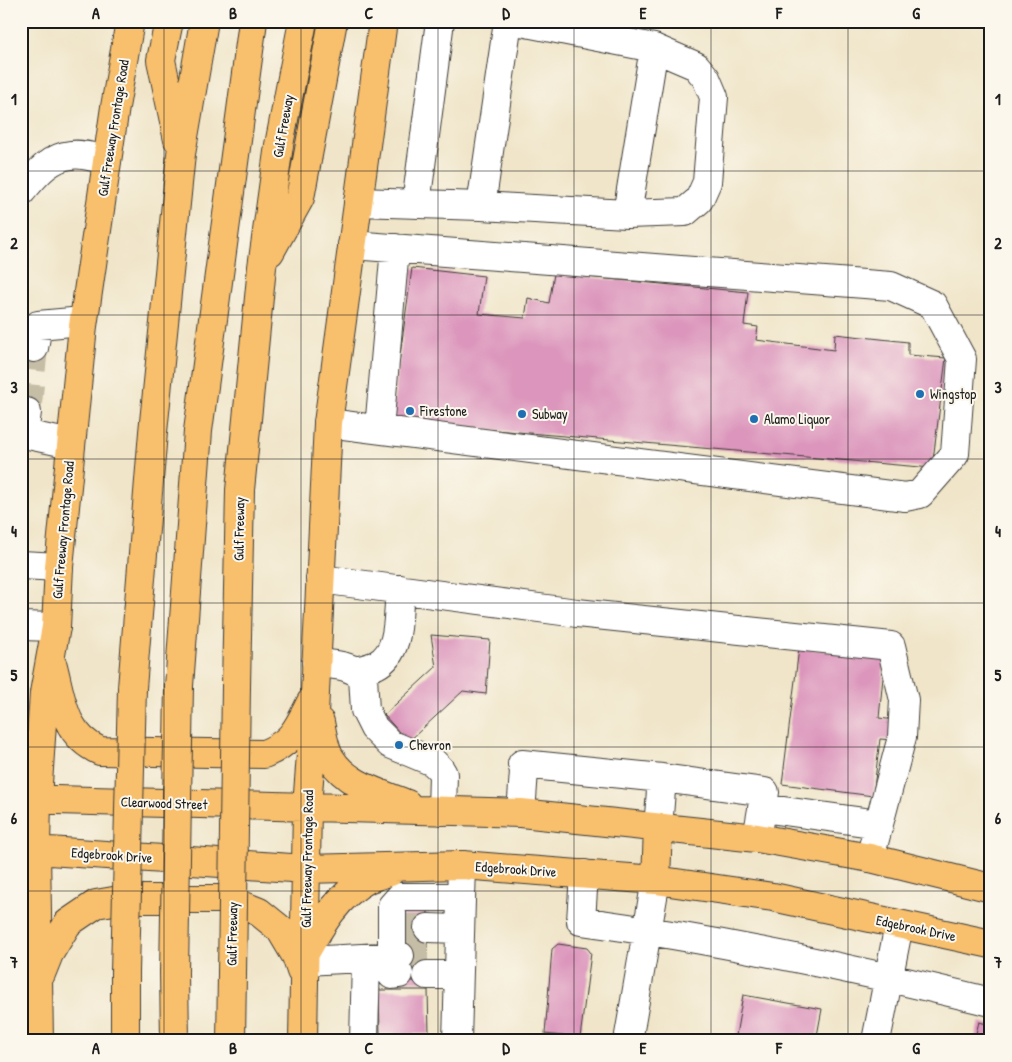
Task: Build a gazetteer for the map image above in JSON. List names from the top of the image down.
{
  "streets": {
    "main road": [
      "Gulf Freeway",
      "Gulf Freeway Frontage Road",
      "Clearwood Street",
      "Edgebrook Drive"
    ]
  },
  "crossings": [
    ["Gulf Freeway Frontage Road", "Clearwood Street"],
    ["Gulf Freeway Frontage Road", "Edgebrook Drive"]
  ],
  "places": [
    "Wingstop",
    "Firestone",
    "Subway",
    "Alamo Liquor",
    "Chevron"
  ],
  "grid": {
    "columns": [
      "A",
      "B",
      "C",
      "D",
      "E",
      "F",
      "G"
    ],
    "rows": [
      "1",
      "2",
      "3",
      "4",
      "5",
      "6",
      "7"
    ]
  }
}
